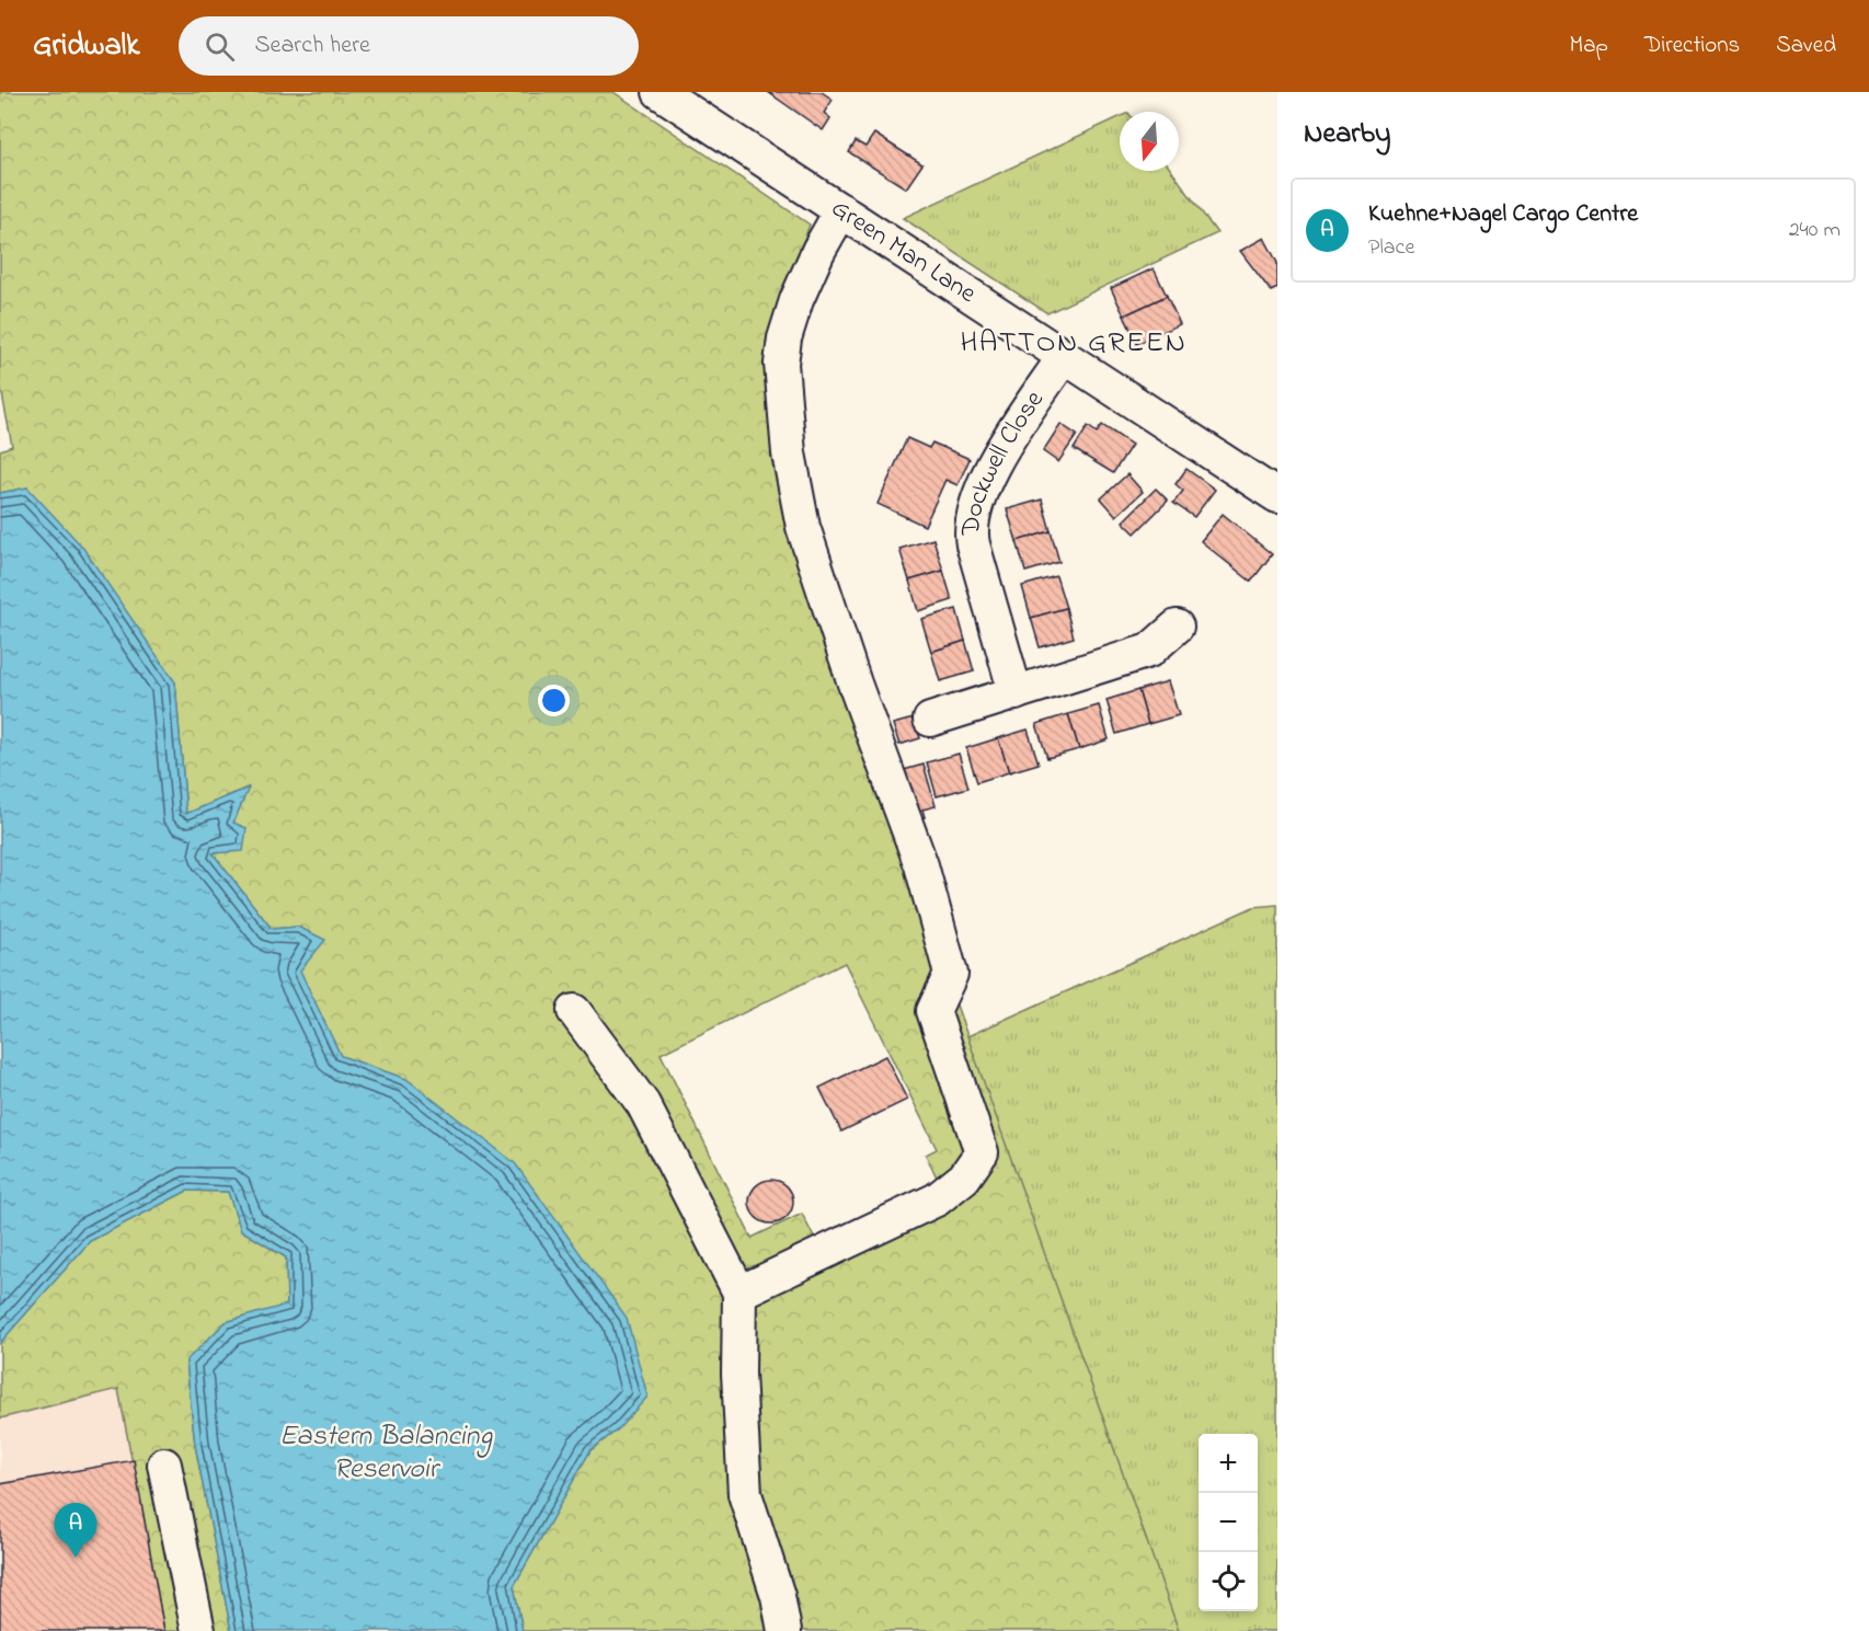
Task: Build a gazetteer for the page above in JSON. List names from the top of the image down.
{
  "streets": {
    "street": ["Green Man Lane", "Dockwell Close"]
  },
  "crossings": [
    ["Green Man Lane", "Dockwell Close"]
  ],
  "districts": ["HATTON GREEN"],
  "water": ["Eastern Balancing Reservoir"],
  "north": "bottom",
  "page": {
    "header": "Gridwalk",
    "search": "Search here",
    "nav": ["Map", "Directions", "Saved"],
    "heading": "Nearby",
    "list": [
      {
        "mark": "A",
        "name": "Kuehne+Nagel Cargo Centre",
        "note": "Place",
        "value": "240 m"
      }
    ],
    "map_buttons": ["+", "−"],
    "pins": "A"
  }
}
